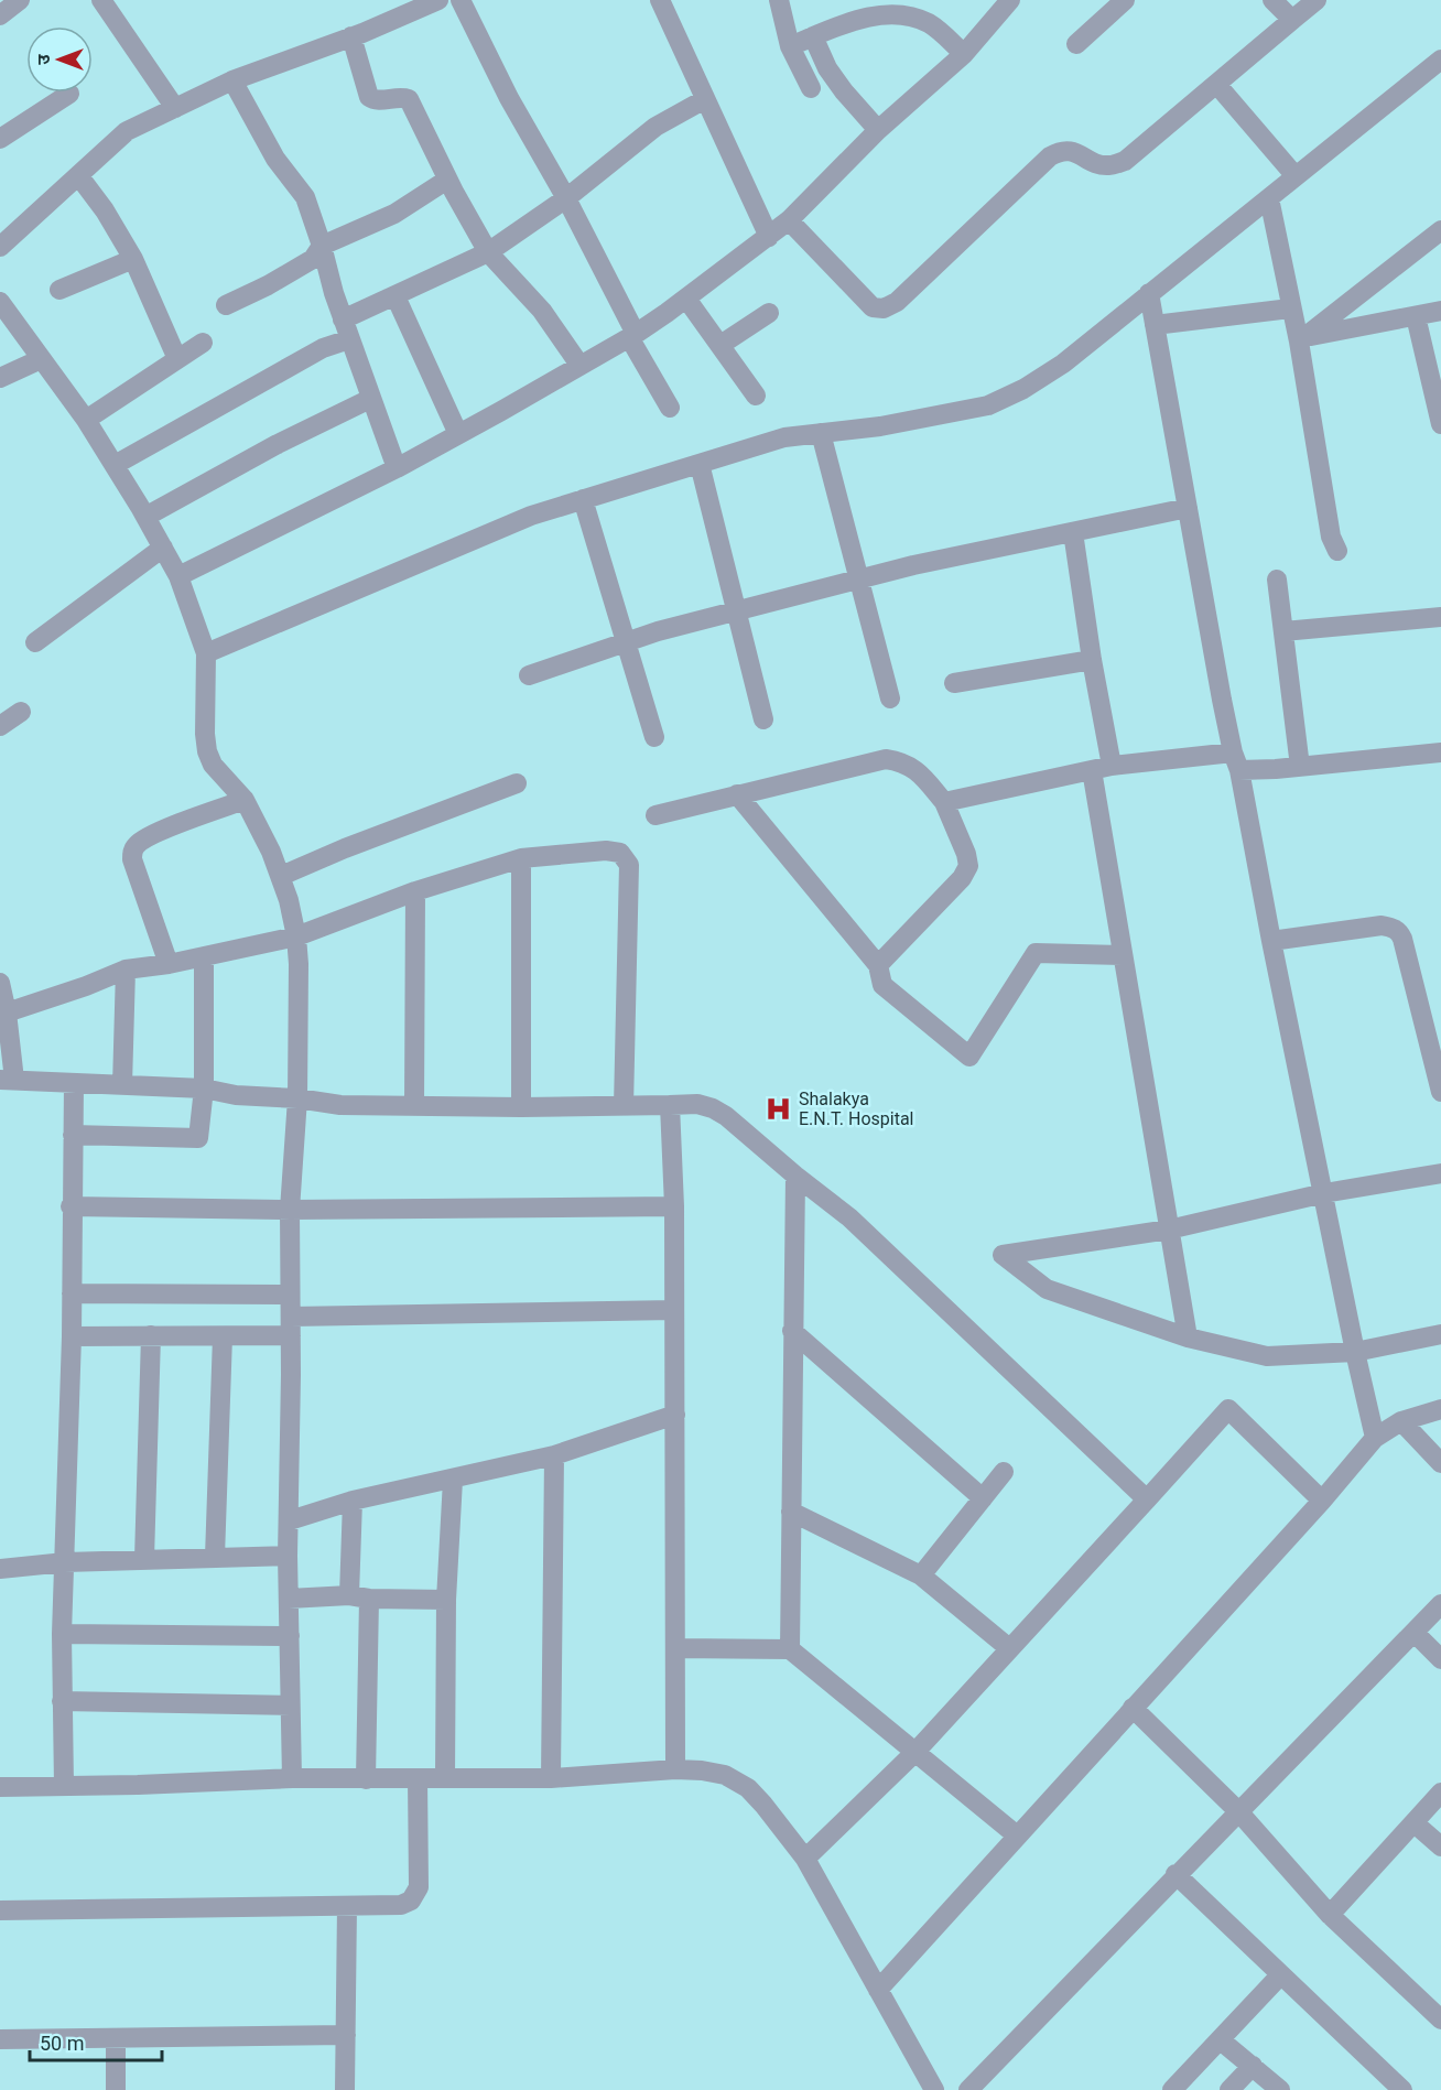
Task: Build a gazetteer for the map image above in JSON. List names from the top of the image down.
{
  "places": {
    "hospital": ["Shalakya E.N.T. Hospital"]
  },
  "scale_bar": "50 m",
  "north": "left"
}
